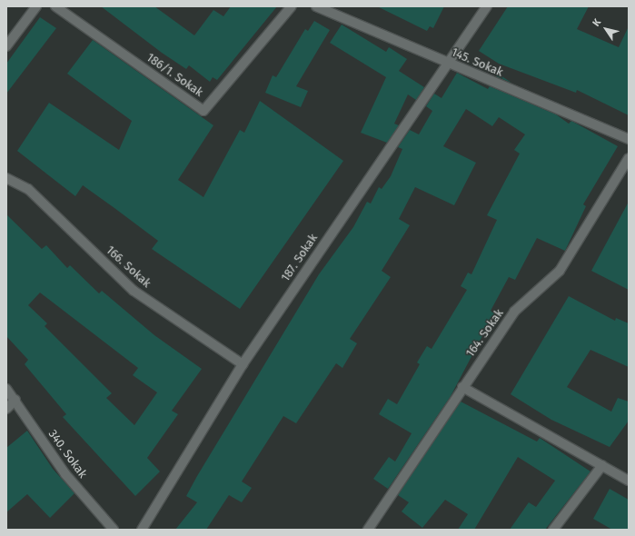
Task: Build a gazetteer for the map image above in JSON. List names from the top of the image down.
{
  "streets": {
    "street": [
      "145. Sokak",
      "186/1. Sokak",
      "187. Sokak",
      "166. Sokak",
      "164. Sokak",
      "340. Sokak"
    ]
  },
  "crossings": [
    ["145. Sokak", "187. Sokak"],
    ["187. Sokak", "166. Sokak"]
  ],
  "north": "top left"
}
